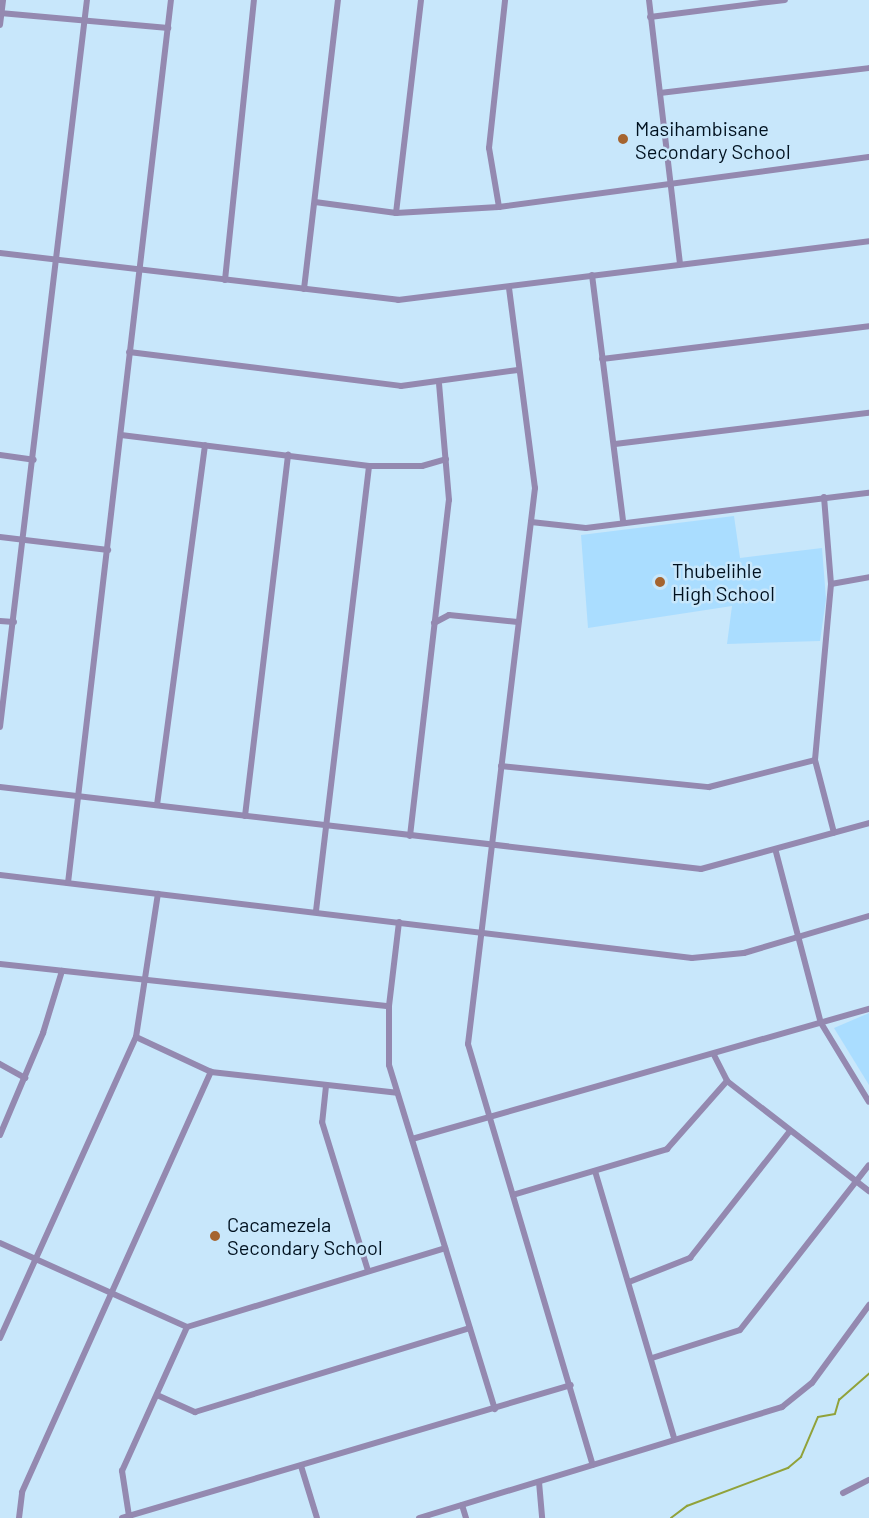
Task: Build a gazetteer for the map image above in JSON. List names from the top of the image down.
{
  "places": ["Masihambisane Secondary School", "Thubelihle High School", "Cacamezela Secondary School"]
}
